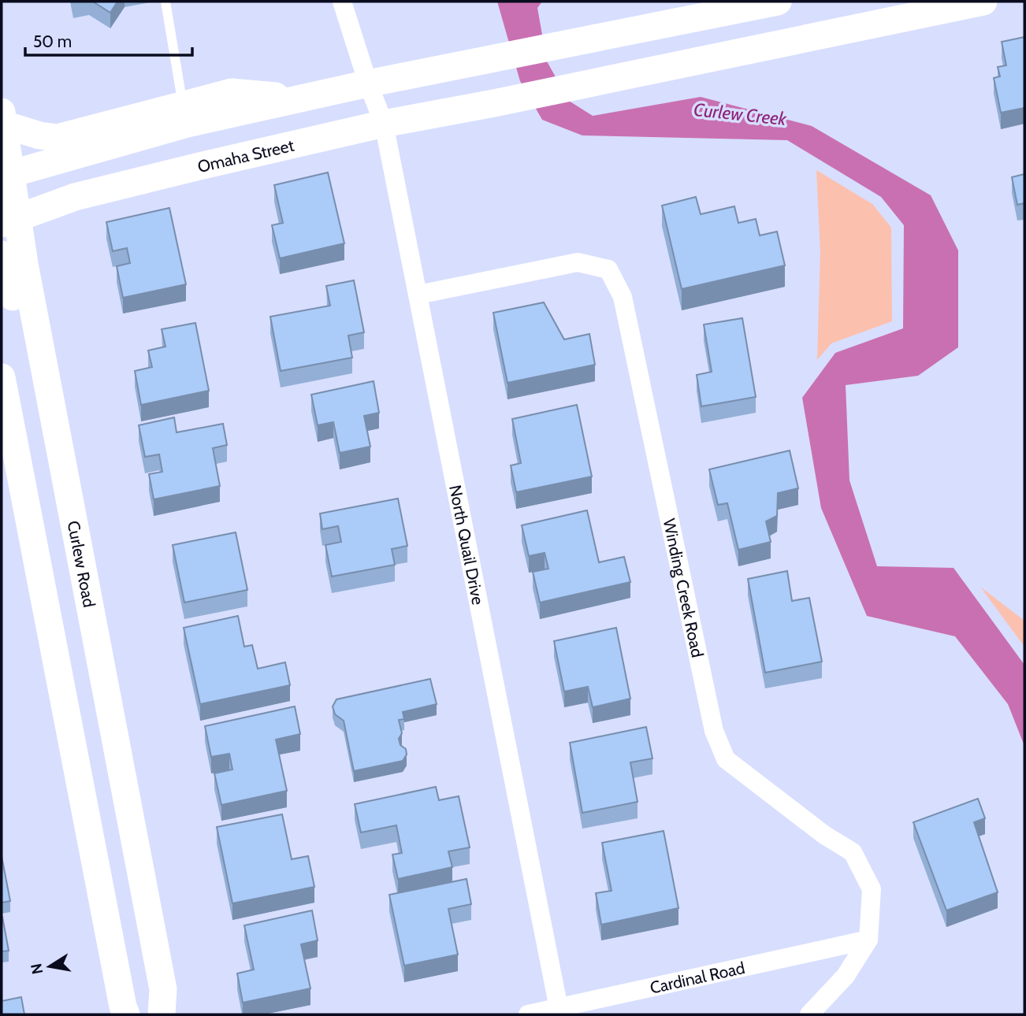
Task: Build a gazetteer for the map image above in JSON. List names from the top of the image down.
{
  "streets": {
    "main road": ["Omaha Street", "Curlew Road"],
    "street": ["North Quail Drive", "Winding Creek Road", "Cardinal Road"]
  },
  "crossings": [
    ["Omaha Street", "North Quail Drive"],
    ["Omaha Street", "Curlew Road"],
    ["North Quail Drive", "Winding Creek Road"],
    ["North Quail Drive", "Cardinal Road"],
    ["Winding Creek Road", "Cardinal Road"]
  ],
  "water": ["Curlew Creek"],
  "scale_bar": "50 m",
  "north": "left"
}
